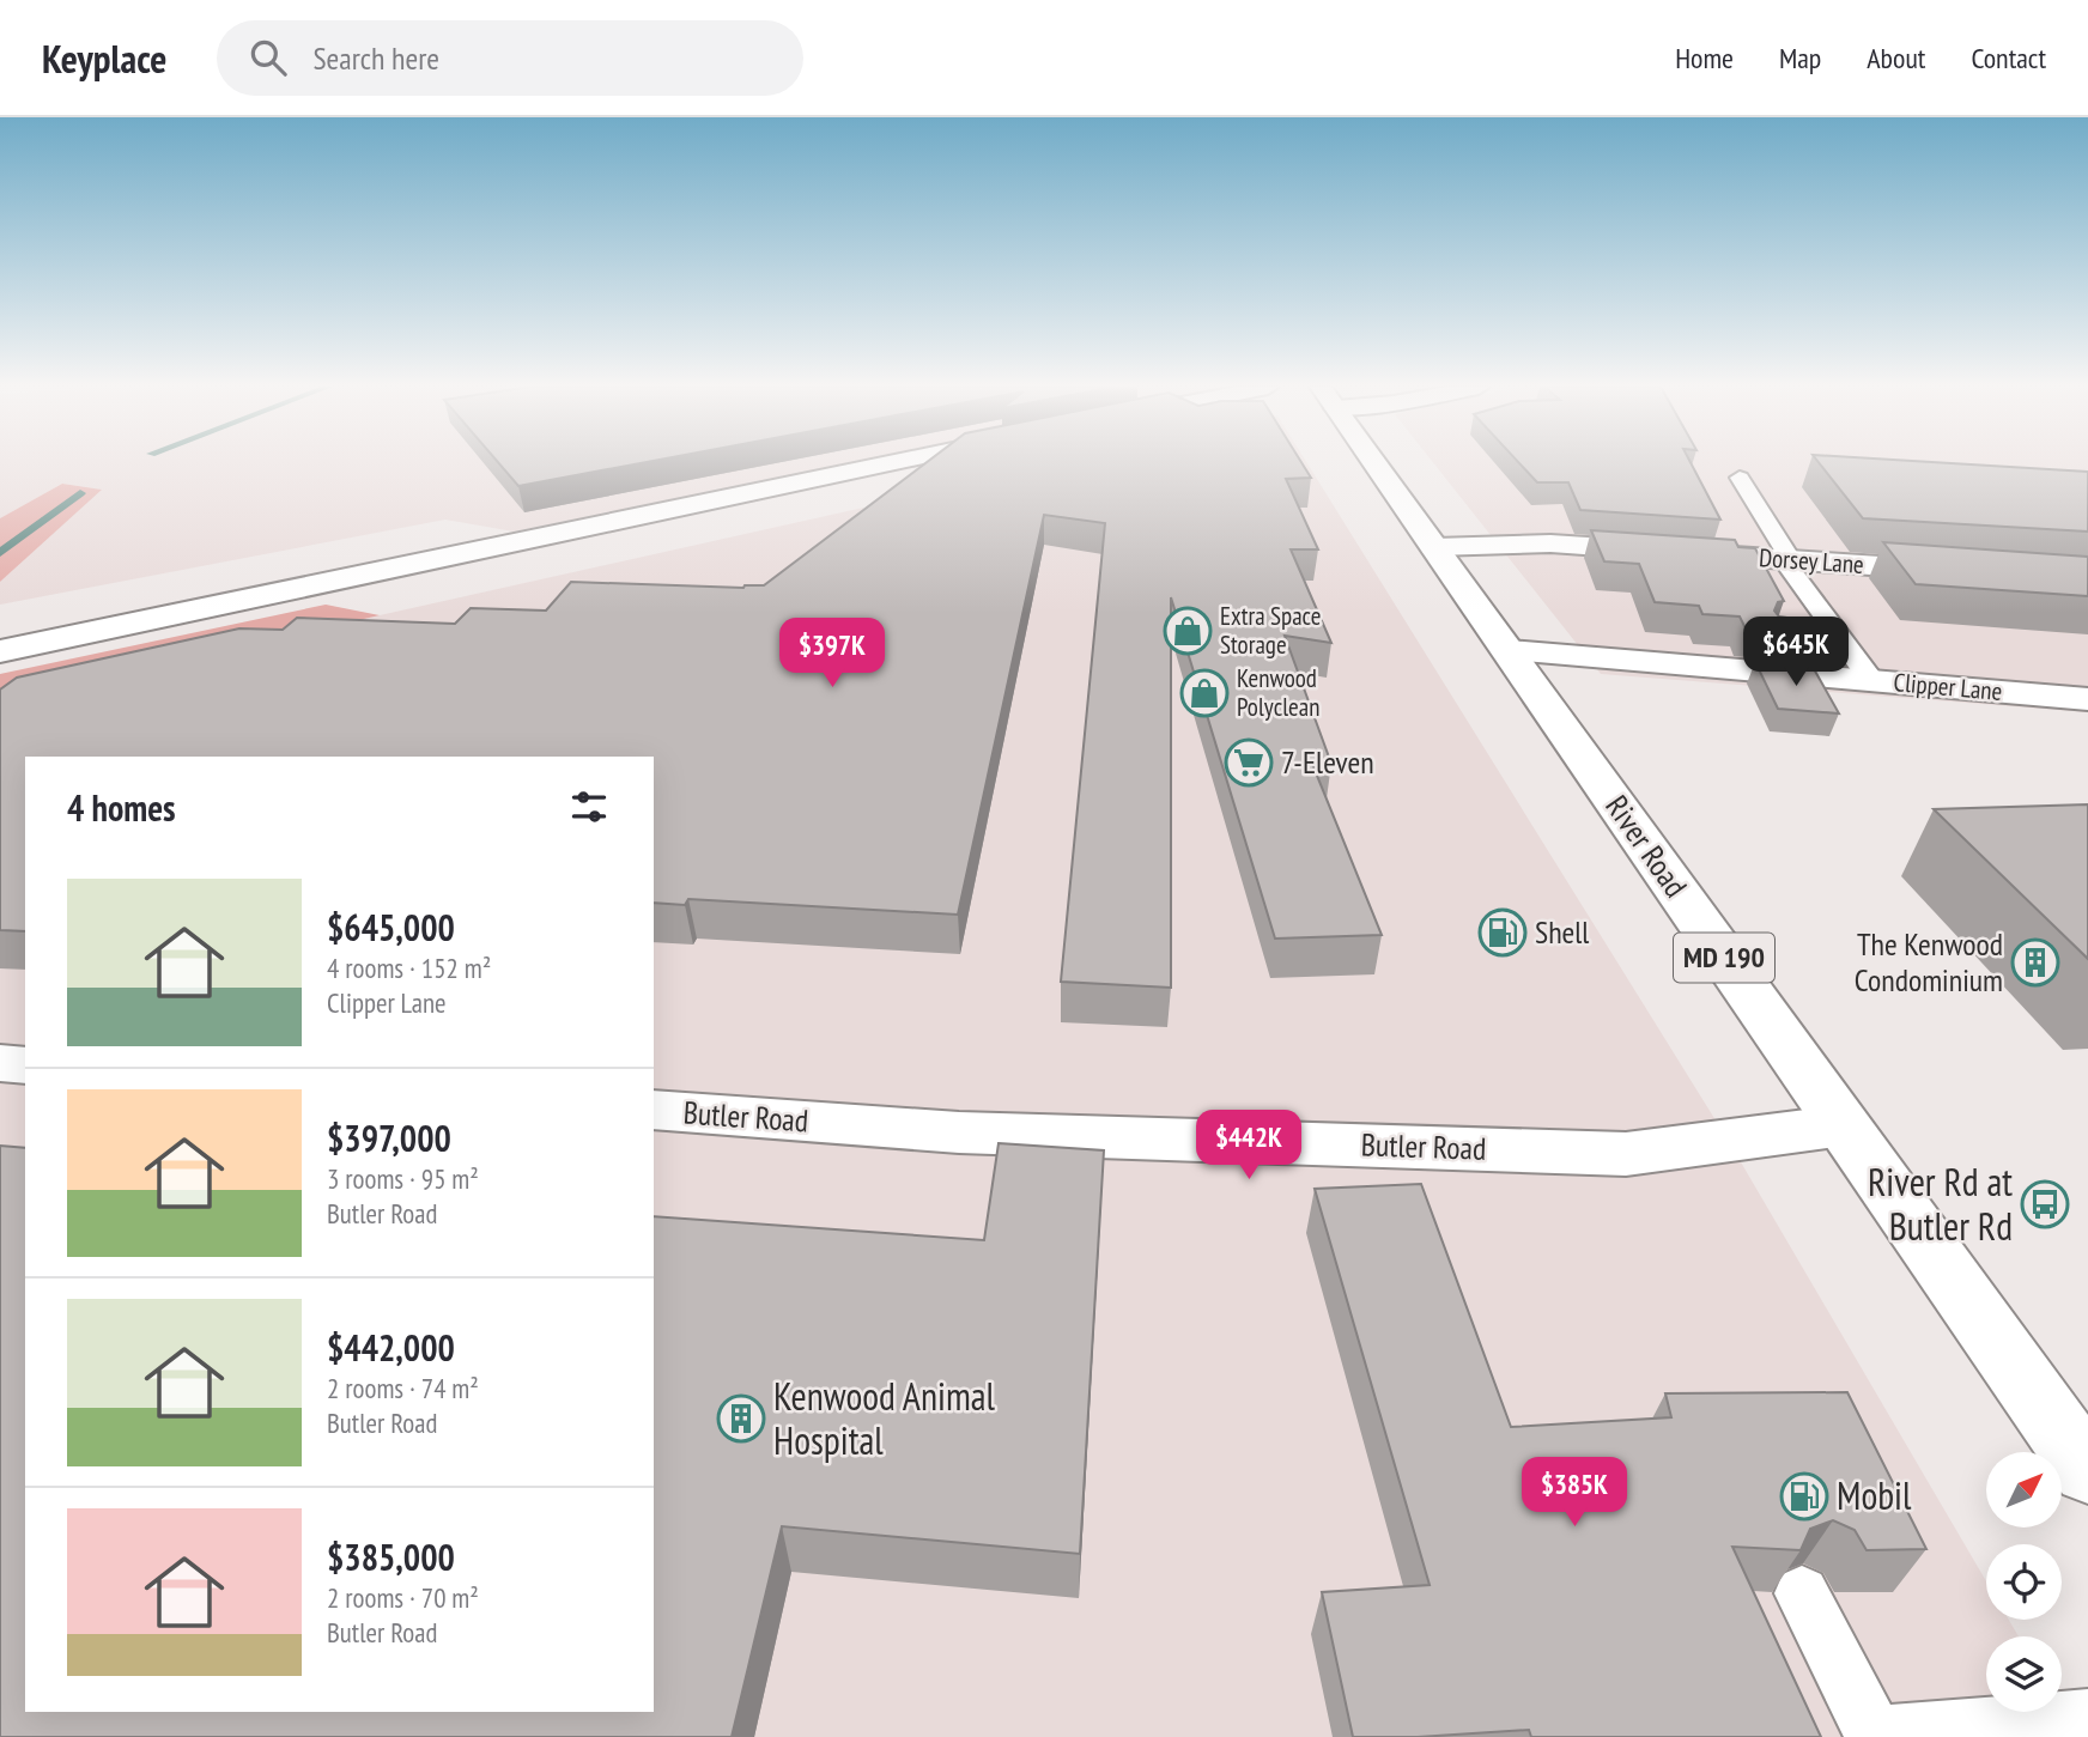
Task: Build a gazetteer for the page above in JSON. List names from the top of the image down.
{
  "streets": {
    "street": [
      "Dorsey Lane",
      "Clipper Lane",
      "River Road",
      "MD 190",
      "Butler Road"
    ]
  },
  "crossings": [
    ["Dorsey Lane", "River Road"],
    ["Clipper Lane", "River Road"],
    ["River Road", "Butler Road"]
  ],
  "places": {
    "shop": ["Extra Space Storage", "Kenwood Polyclean"],
    "supermarket": ["7-Eleven"],
    "fuel station": ["Shell", "Mobil"],
    "building": ["The Kenwood Condominium", "Kenwood Animal Hospital"],
    "bus stop": ["River Rd at Butler Rd"]
  },
  "north": "top right",
  "page": {
    "header": "Keyplace",
    "search": "Search here",
    "nav": [
      "Home",
      "Map",
      "About",
      "Contact"
    ],
    "price": [
      "$645K",
      "$397K",
      "$442K",
      "$385K"
    ],
    "heading": "4 homes",
    "list": [
      {
        "name": "$645,000",
        "note": "4 rooms · 152 m² · Clipper Lane"
      },
      {
        "name": "$397,000",
        "note": "3 rooms · 95 m² · Butler Road"
      },
      {
        "name": "$442,000",
        "note": "2 rooms · 74 m² · Butler Road"
      },
      {
        "name": "$385,000",
        "note": "2 rooms · 70 m² · Butler Road"
      }
    ]
  }
}
